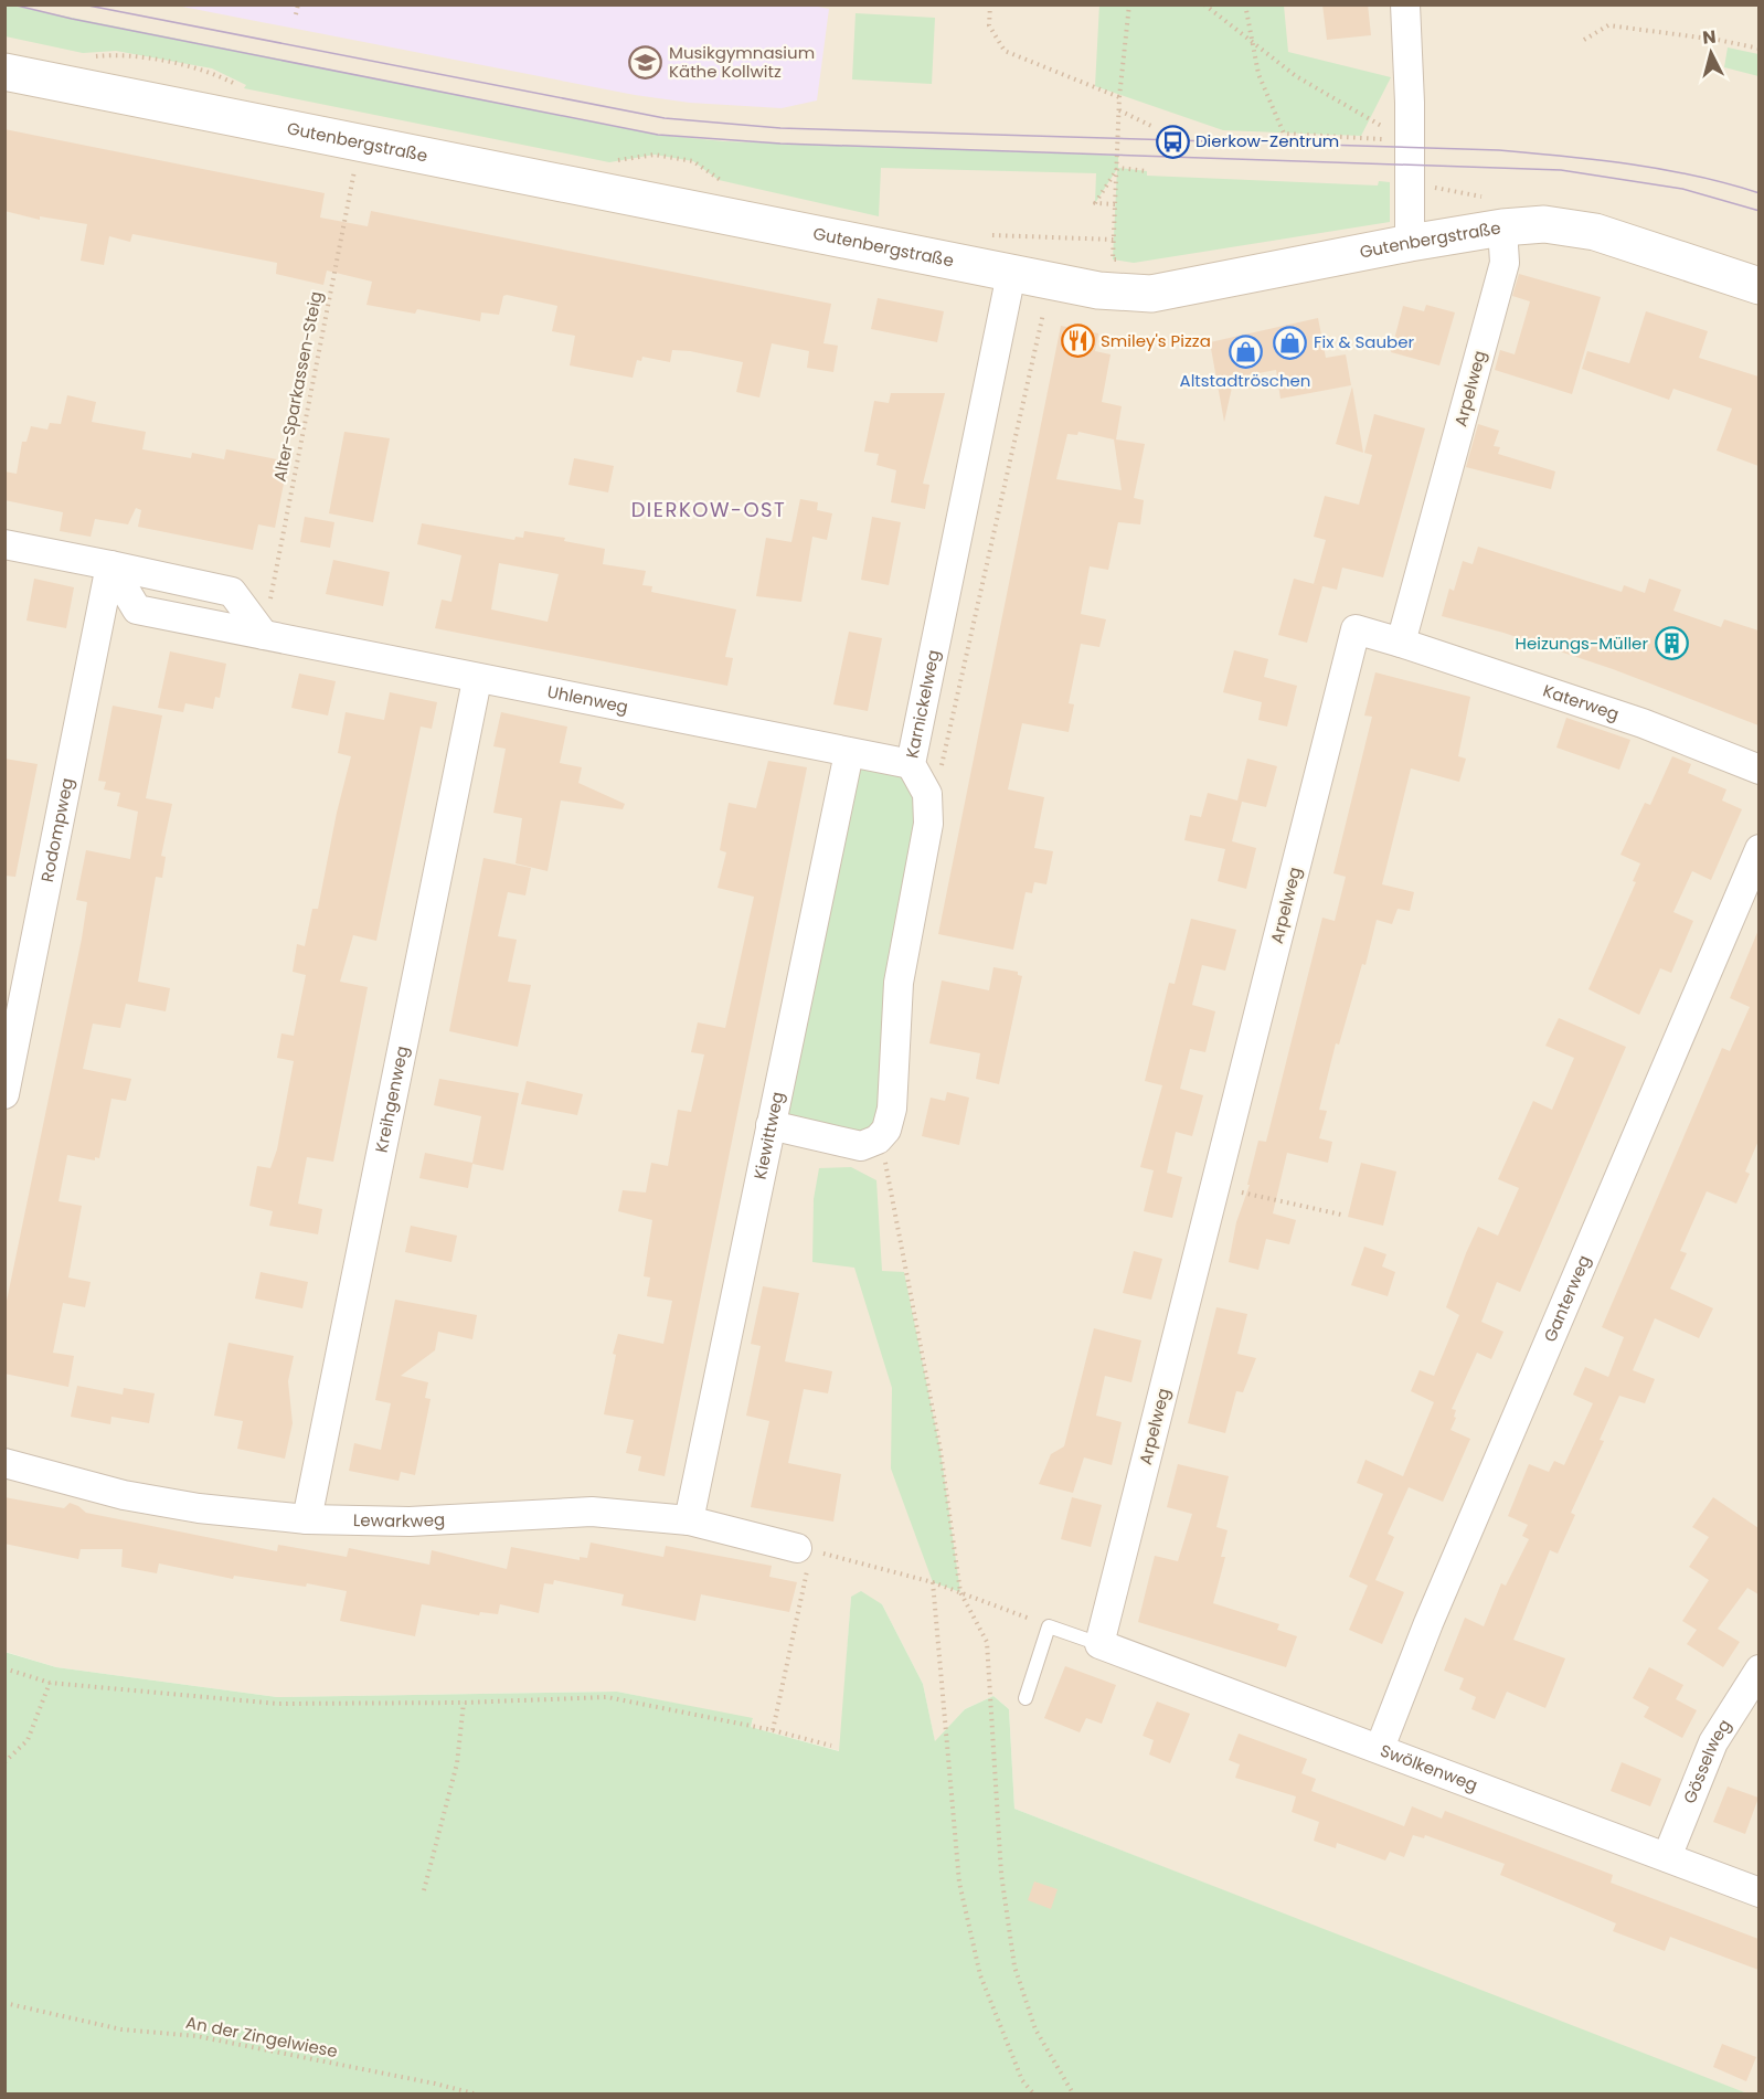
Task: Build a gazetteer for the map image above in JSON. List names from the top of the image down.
{
  "streets": {
    "street": [
      "Gutenbergstraße",
      "Arpelweg",
      "Uhlenweg",
      "Katerweg",
      "Karnickelweg",
      "Rodompweg",
      "Kreihgenweg",
      "Kiewittweg",
      "Ganterweg",
      "Lewarkweg",
      "Gösselweg",
      "Swölkenweg"
    ],
    "path": ["Alter-Sparkassen-Steig", "An der Zingelwiese"]
  },
  "crossings": [
    ["Gutenbergstraße", "Alter-Sparkassen-Steig"],
    ["Gutenbergstraße", "Arpelweg"],
    ["Gutenbergstraße", "Karnickelweg"],
    ["Alter-Sparkassen-Steig", "Uhlenweg"],
    ["Arpelweg", "Katerweg"],
    ["Arpelweg", "Swölkenweg"],
    ["Uhlenweg", "Karnickelweg"],
    ["Uhlenweg", "Rodompweg"],
    ["Uhlenweg", "Kreihgenweg"],
    ["Uhlenweg", "Kiewittweg"],
    ["Kreihgenweg", "Lewarkweg"],
    ["Kiewittweg", "Lewarkweg"],
    ["Ganterweg", "Swölkenweg"],
    ["Gösselweg", "Swölkenweg"]
  ],
  "districts": ["DIERKOW-OST"],
  "places": {
    "school or university": ["Musikgymnasium Käthe Kollwitz"],
    "bus stop": ["Dierkow-Zentrum"],
    "restaurant": ["Smiley's Pizza"],
    "shop": ["Fix & Sauber", "Altstadtröschen"],
    "building": ["Heizungs-Müller"]
  },
  "north": "top"
}
